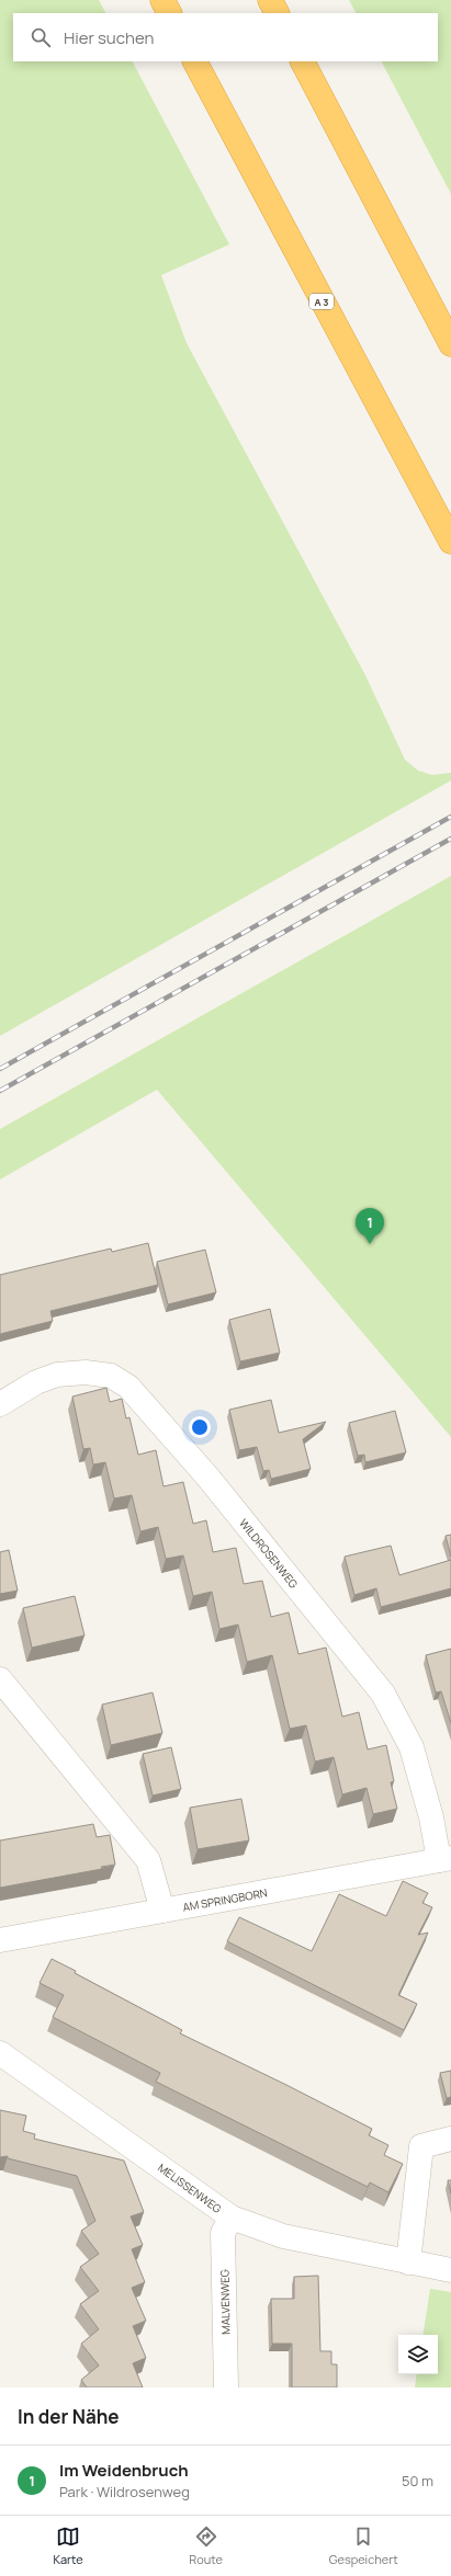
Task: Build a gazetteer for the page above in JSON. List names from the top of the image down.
{
  "streets": {
    "highway": ["A 3"],
    "street": [
      "WILDROSENWEG",
      "AM SPRINGBORN",
      "MELISSENWEG",
      "MALVENWEG"
    ]
  },
  "crossings": [
    ["WILDROSENWEG", "AM SPRINGBORN"],
    ["MELISSENWEG", "MALVENWEG"]
  ],
  "page": {
    "search": "Hier suchen",
    "pins": "1",
    "heading": "In der Nähe",
    "list": [
      {
        "mark": "1",
        "name": "Im Weidenbruch",
        "note": "Park · Wildrosenweg",
        "value": "50 m"
      }
    ],
    "nav": ["Karte", "Route", "Gespeichert"]
  }
}
